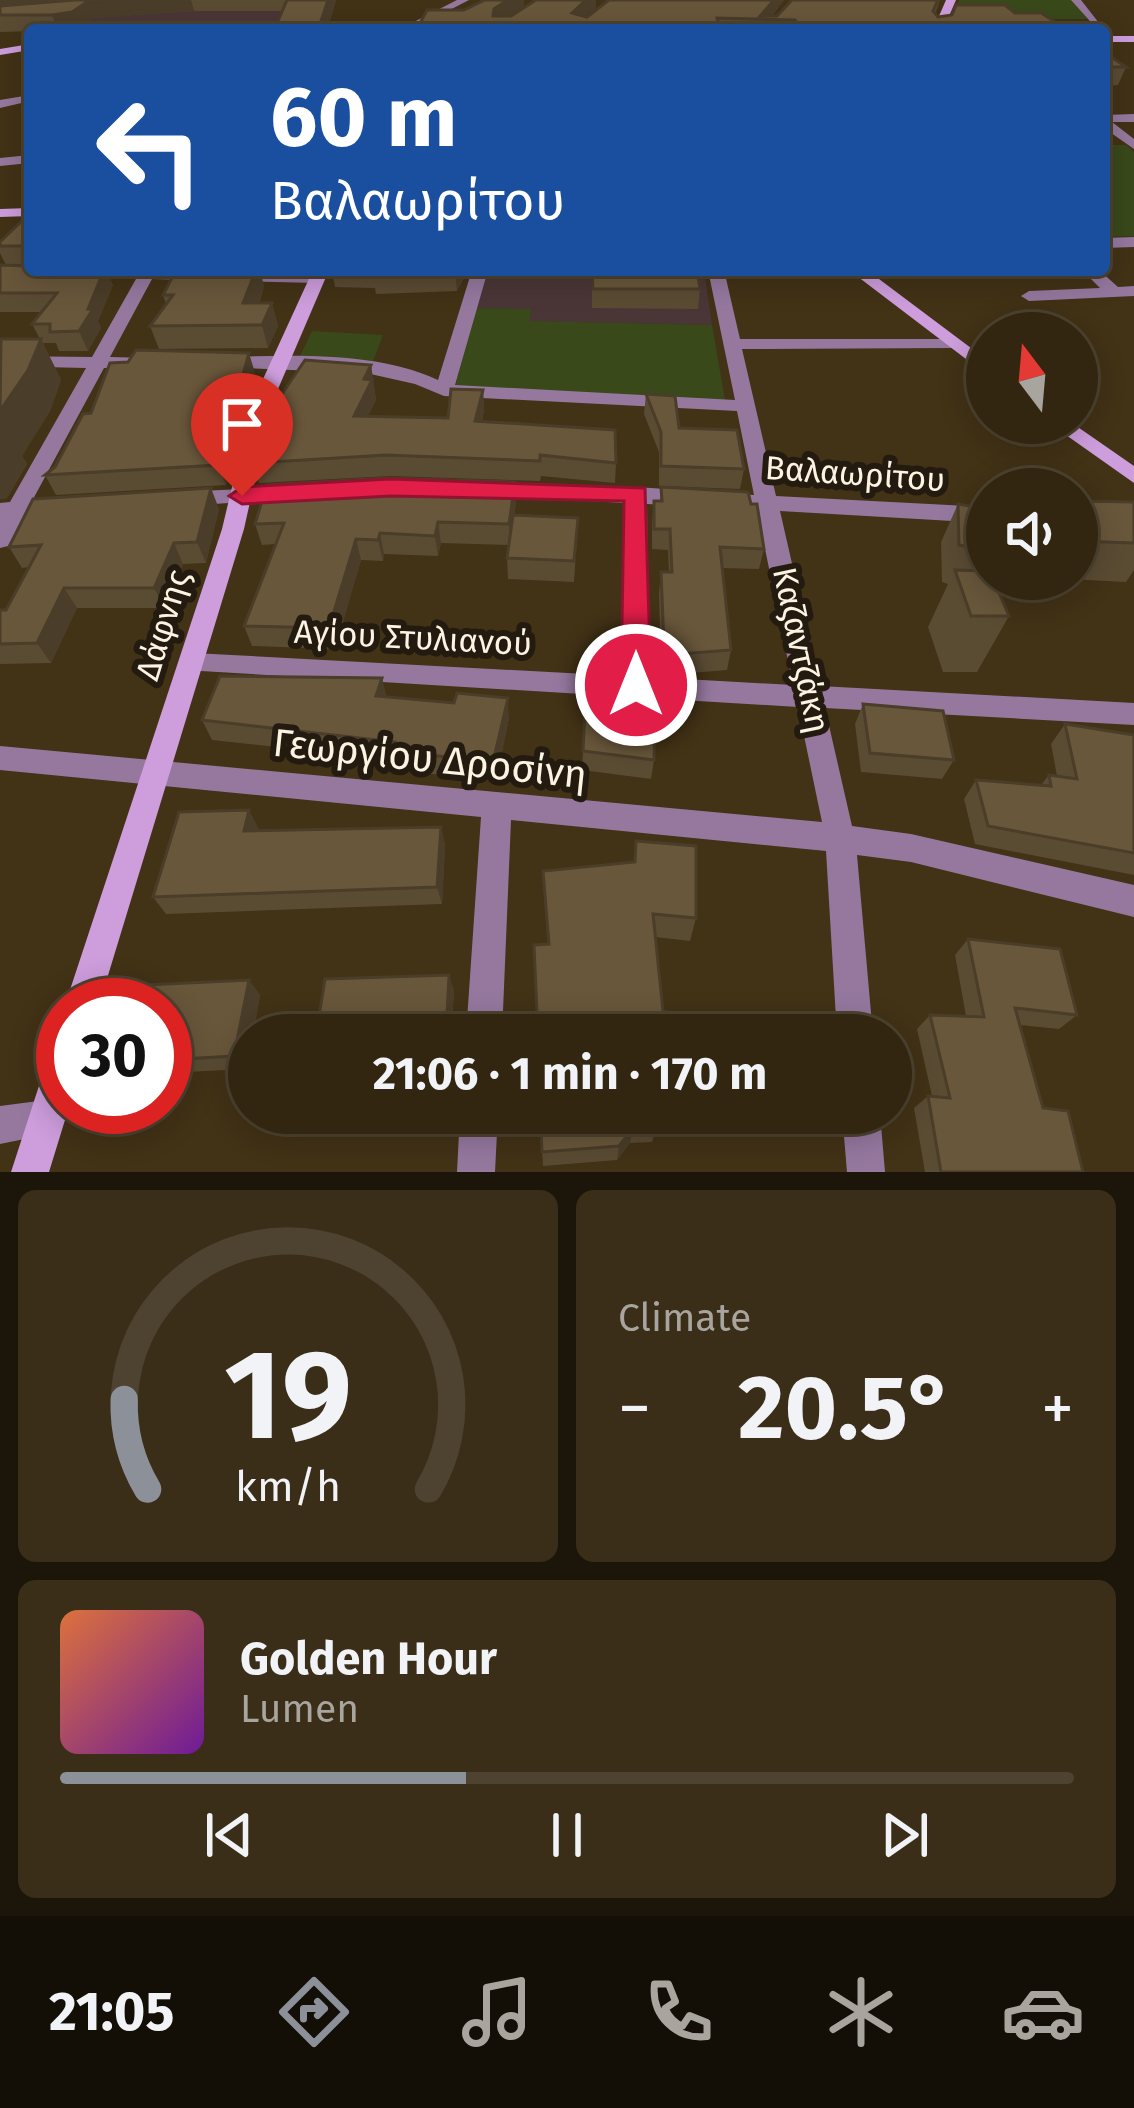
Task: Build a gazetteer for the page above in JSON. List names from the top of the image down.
{
  "streets": {
    "street": [
      "Βαλαωρίτου",
      "Δάφνης",
      "Αγίου Στυλιανού",
      "Καζαντζάκη",
      "Γεωργίου Δροσίνη"
    ]
  },
  "crossings": [
    ["Βαλαωρίτου", "Καζαντζάκη"],
    ["Δάφνης", "Αγίου Στυλιανού"],
    ["Δάφνης", "Γεωργίου Δροσίνη"],
    ["Αγίου Στυλιανού", "Καζαντζάκη"],
    ["Καζαντζάκη", "Γεωργίου Δροσίνη"]
  ],
  "north": "top",
  "page": {
    "turn": ["60 m", "Βαλαωρίτου"],
    "limit": "30",
    "trip": "21:06 · 1 min · 170 m",
    "tile": "Climate",
    "heat": ["−", "20.5°", "+"],
    "song": ["Golden Hour", "Lumen"],
    "tabs": "21:05",
    "gauge": ["19", "km/h"]
  }
}
